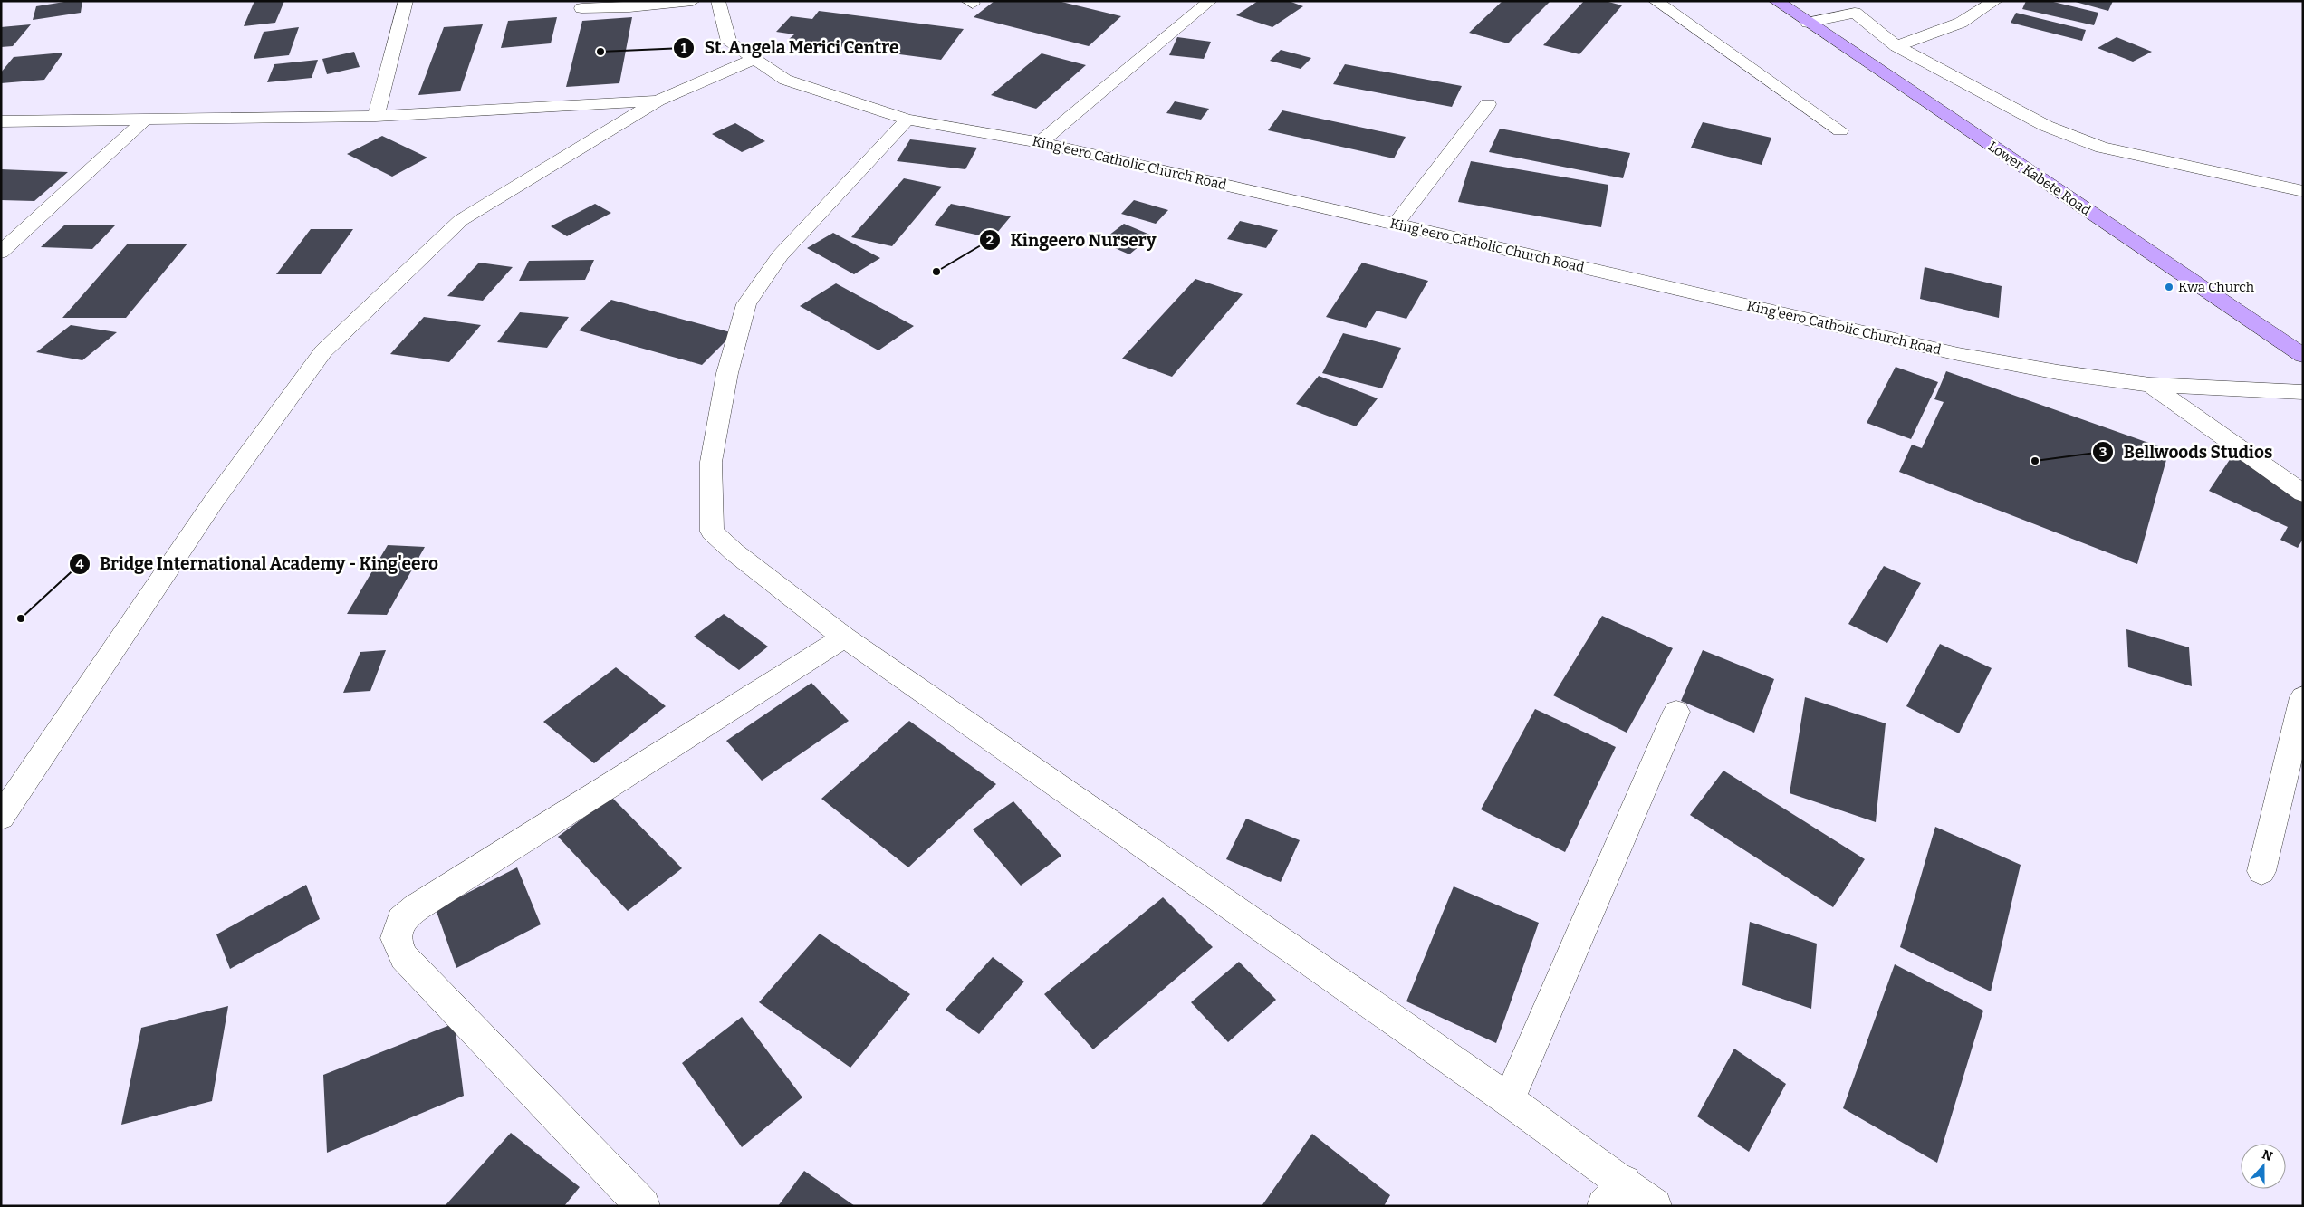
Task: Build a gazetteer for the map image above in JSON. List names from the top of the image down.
{
  "streets": {
    "main road": ["Lower Kabete Road"],
    "street": ["King'eero Catholic Church Road"]
  },
  "places": [
    "St. Angela Merici Centre",
    "Kingeero Nursery",
    "Kwa Church",
    "Bellwoods Studios",
    "Bridge International Academy - King'eero"
  ],
  "north": "top"
}
